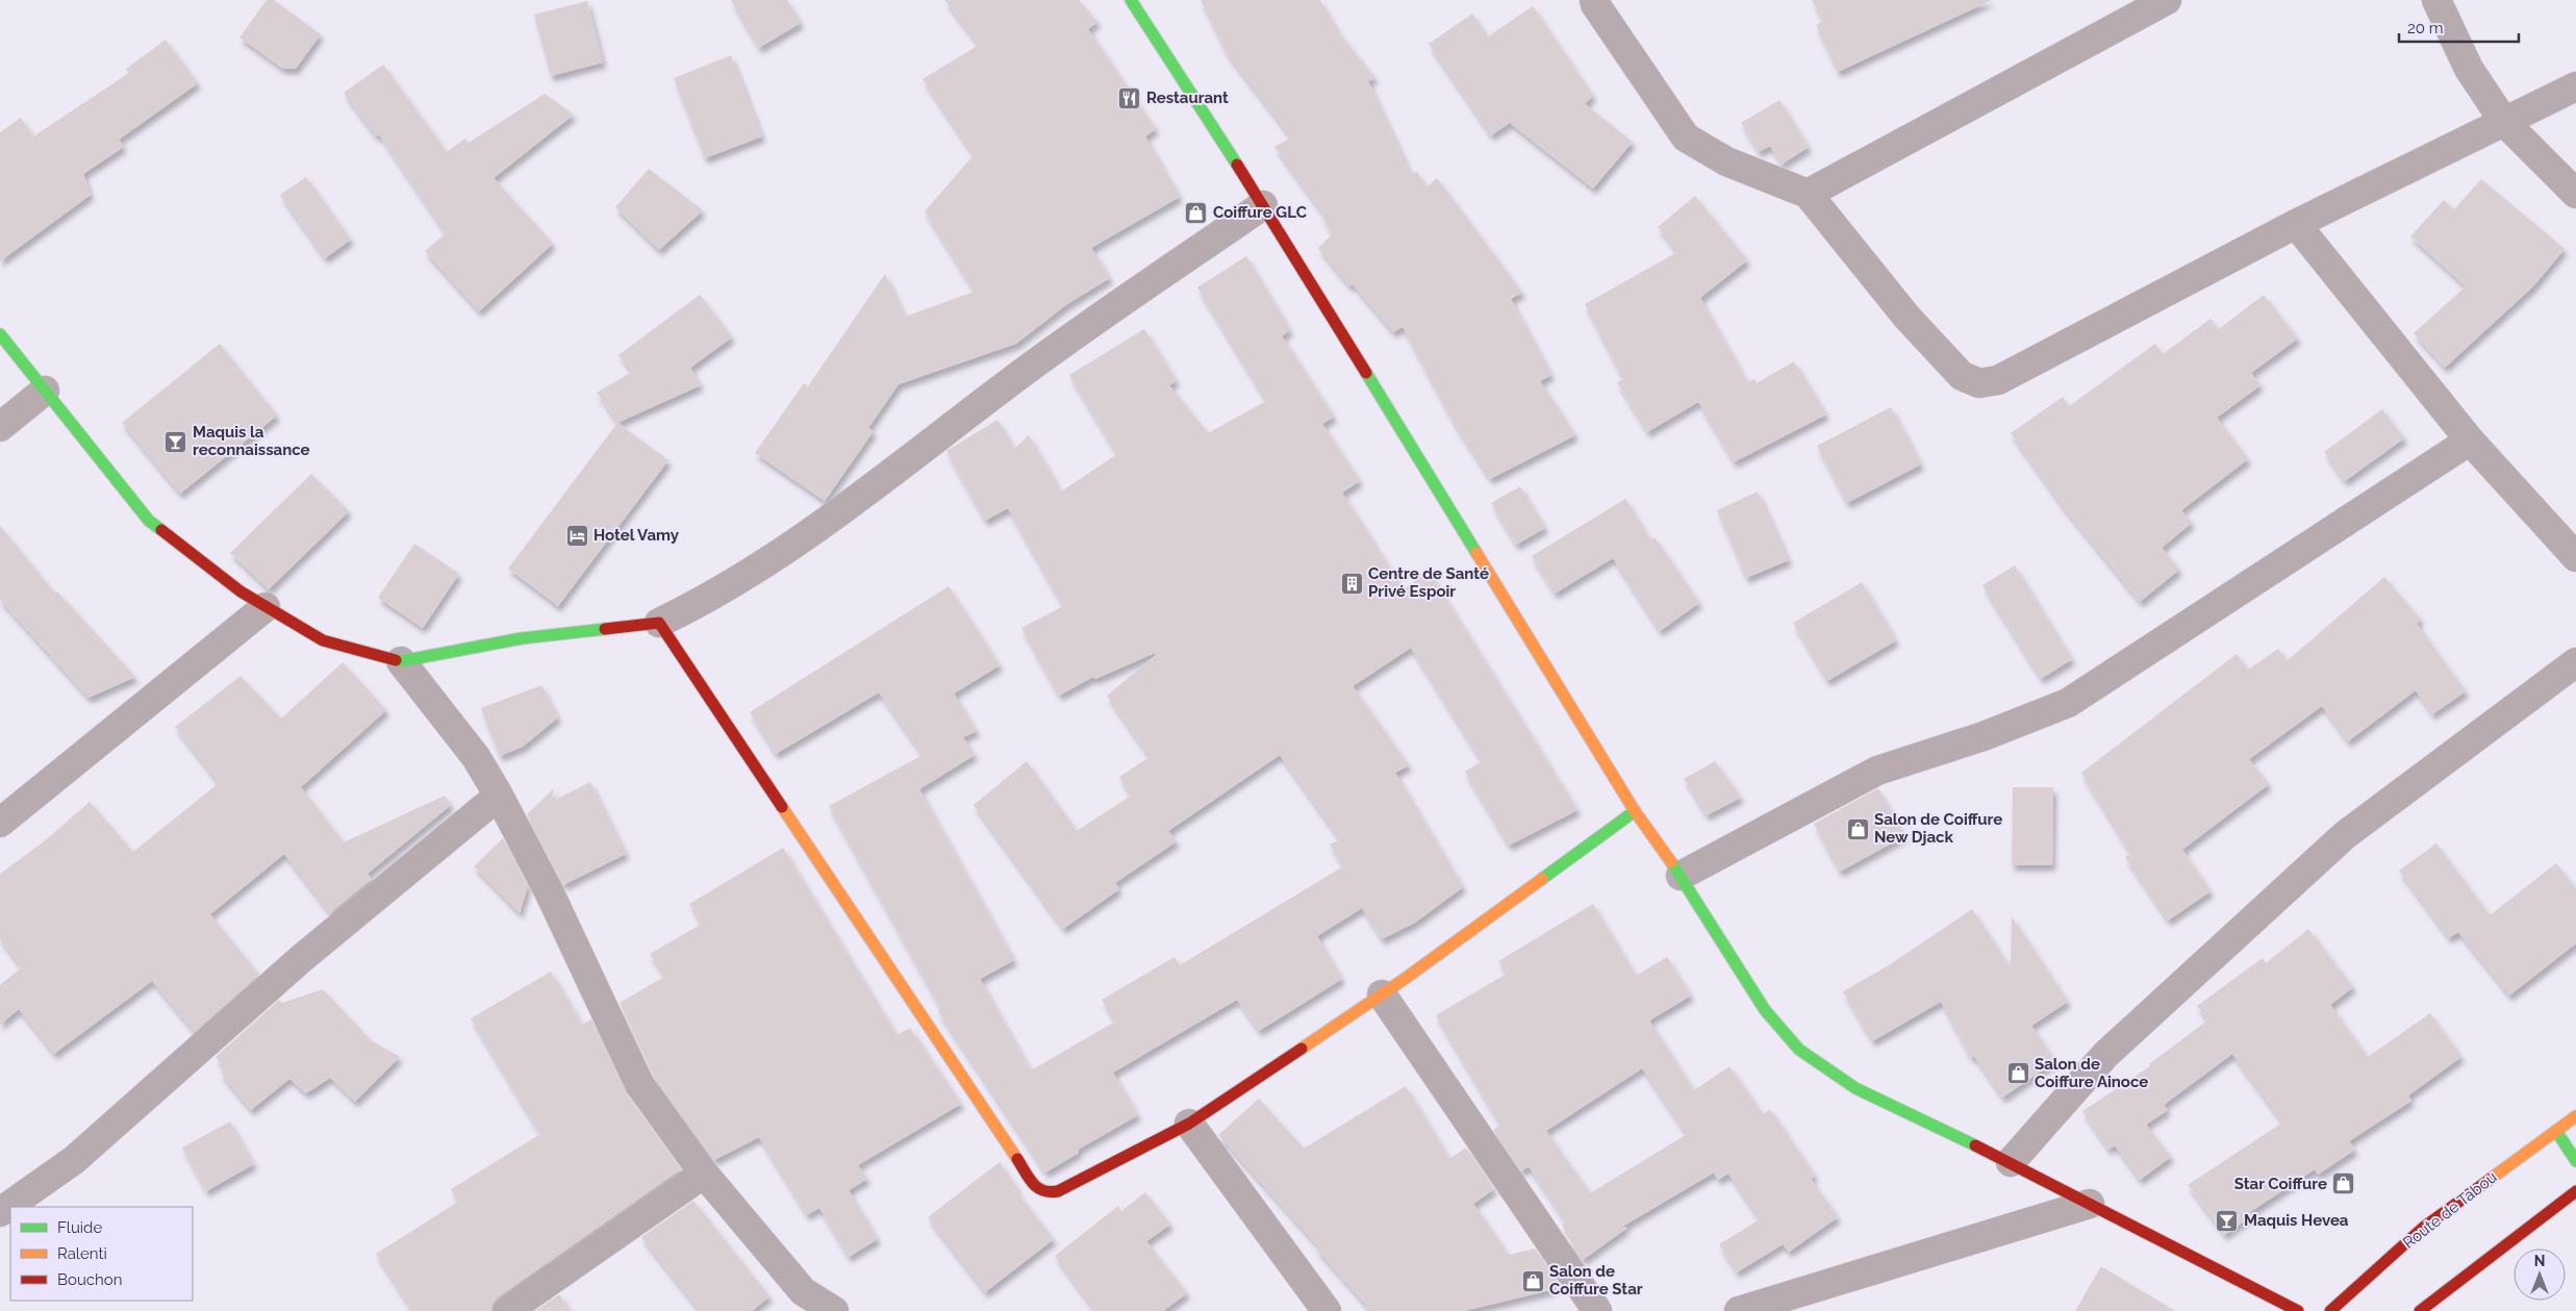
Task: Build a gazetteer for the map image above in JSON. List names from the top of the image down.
{
  "streets": {
    "street": ["Route de Tabou"]
  },
  "places": {
    "restaurant": ["Restaurant"],
    "shop": [
      "Coiffure GLC",
      "Salon de Coiffure New Djack",
      "Salon de Coiffure Ainoce",
      "Star Coiffure",
      "Salon de Coiffure Star"
    ],
    "bar": ["Maquis la reconnaissance", "Maquis Hevea"],
    "hotel": ["Hotel Vamy"],
    "building": ["Centre de Santé Privé Espoir"]
  },
  "legend": ["Fluide", "Ralenti", "Bouchon"],
  "scale_bar": "20 m",
  "north": "top"
}
